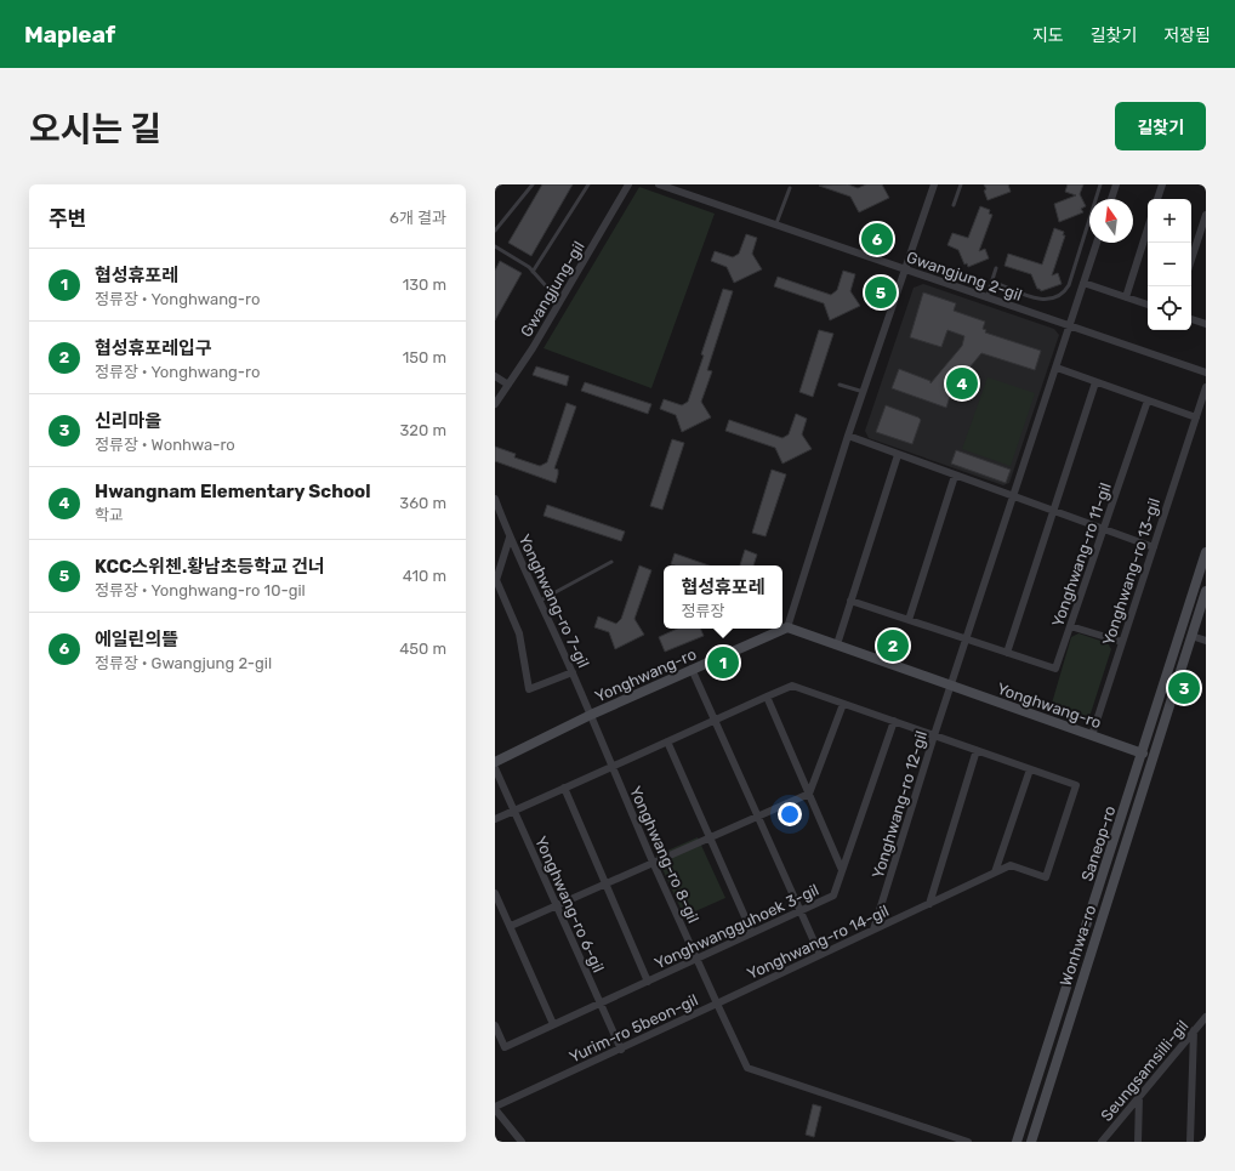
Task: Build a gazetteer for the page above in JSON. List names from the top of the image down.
{
  "streets": {
    "street": [
      "Gwangjung 2-gil",
      "Gwangjung-gil",
      "Yonghwang-ro 11-gil",
      "Yonghwang-ro 13-gil",
      "Yonghwang-ro 7-gil",
      "Yonghwang-ro",
      "Yonghwang-ro 12-gil",
      "Saneop-ro",
      "Yonghwang-ro 8-gil",
      "Yonghwang-ro 6-gil",
      "Yonghwangguhoek 3-gil",
      "Yonghwang-ro 14-gil",
      "Wonhwa-ro",
      "Yurim-ro 5beon-gil",
      "Seungsamsilli-gil"
    ]
  },
  "crossings": [
    ["Yonghwang-ro 13-gil", "Yonghwang-ro"],
    ["Yonghwang-ro 7-gil", "Yonghwang-ro"],
    ["Yonghwang-ro 7-gil", "Yonghwang-ro 8-gil"],
    ["Yonghwang-ro", "Yonghwang-ro 12-gil"],
    ["Yonghwang-ro", "Saneop-ro"],
    ["Yonghwang-ro", "Yonghwang-ro 8-gil"],
    ["Yonghwang-ro 12-gil", "Yonghwang-ro 14-gil"],
    ["Yonghwang-ro 8-gil", "Yonghwangguhoek 3-gil"],
    ["Yonghwang-ro 8-gil", "Yonghwang-ro 14-gil"],
    ["Yonghwang-ro 8-gil", "Yurim-ro 5beon-gil"],
    ["Yonghwang-ro 6-gil", "Yonghwangguhoek 3-gil"],
    ["Yonghwang-ro 6-gil", "Yurim-ro 5beon-gil"],
    ["Yonghwang-ro 14-gil", "Yurim-ro 5beon-gil"]
  ],
  "north": "top",
  "page": {
    "header": "Mapleaf",
    "nav": ["지도", "길찾기", "저장됨"],
    "title": "오시는 길",
    "buttons": "길찾기",
    "heading": ["주변", "6개 결과"],
    "map_buttons": ["+", "−"],
    "pins": [
      "6",
      "5",
      "4",
      "2",
      "1",
      "3"
    ],
    "list": [
      {
        "mark": "1",
        "name": "협성휴포레",
        "note": "정류장 · Yonghwang-ro",
        "value": "130 m"
      },
      {
        "mark": "2",
        "name": "협성휴포레입구",
        "note": "정류장 · Yonghwang-ro",
        "value": "150 m"
      },
      {
        "mark": "3",
        "name": "신리마을",
        "note": "정류장 · Wonhwa-ro",
        "value": "320 m"
      },
      {
        "mark": "4",
        "name": "Hwangnam Elementary School",
        "note": "학교",
        "value": "360 m"
      },
      {
        "mark": "5",
        "name": "KCC스위첸.황남초등학교 건너",
        "note": "정류장 · Yonghwang-ro 10-gil",
        "value": "410 m"
      },
      {
        "mark": "6",
        "name": "에일린의뜰",
        "note": "정류장 · Gwangjung 2-gil",
        "value": "450 m"
      }
    ],
    "popup": ["협성휴포레", "정류장"]
  }
}
